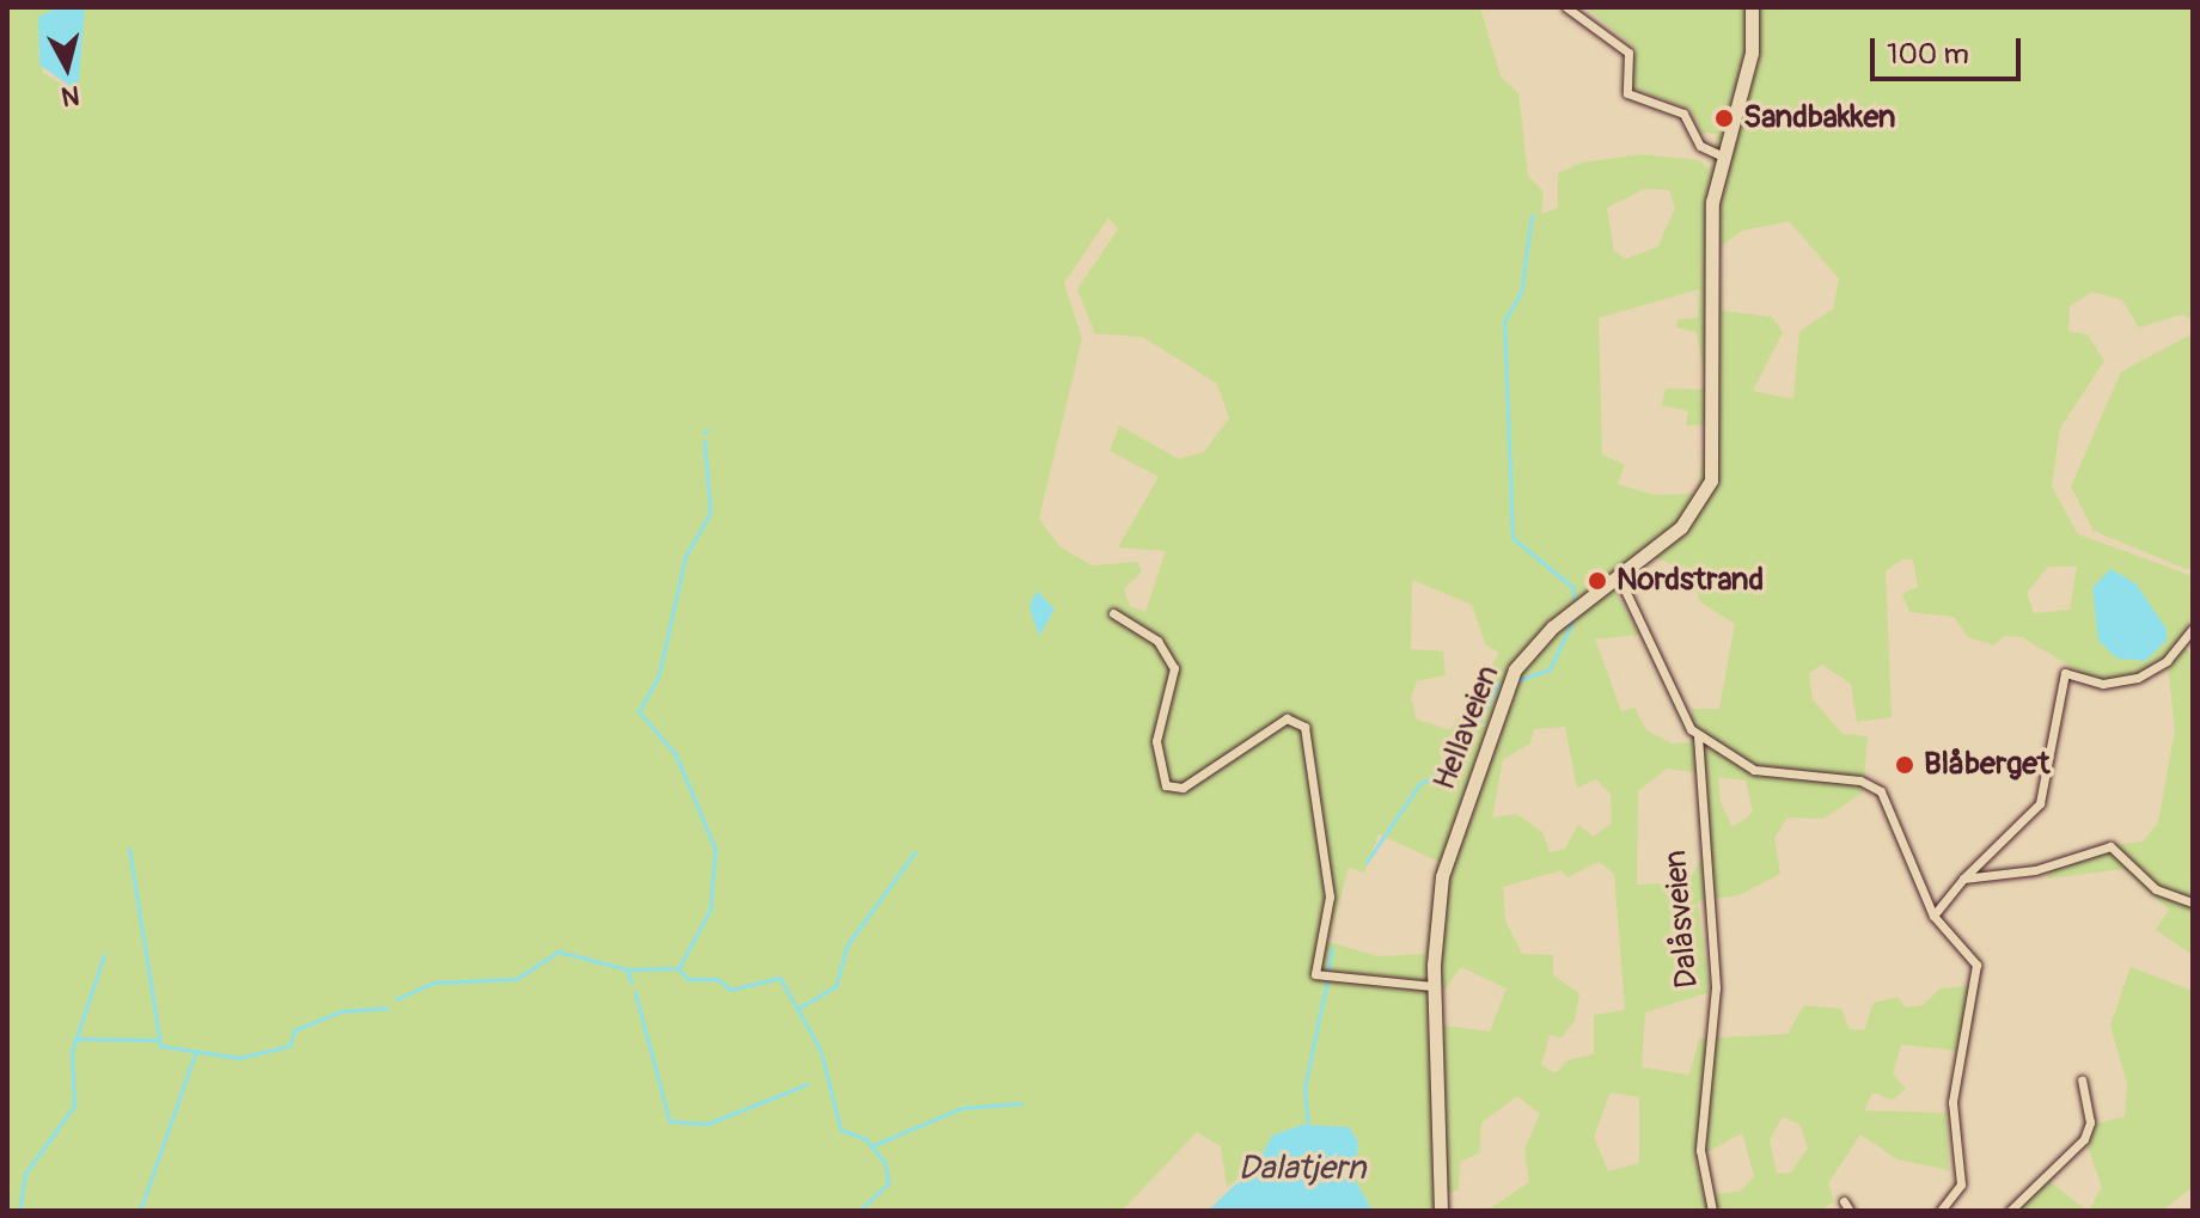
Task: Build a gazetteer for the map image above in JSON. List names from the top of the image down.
{
  "streets": {
    "main road": ["Hellaveien"],
    "street": ["Dalåsveien"]
  },
  "water": ["Dalatjern"],
  "places": ["Sandbakken", "Nordstrand", "Blåberget"],
  "scale_bar": "100 m",
  "north": "bottom"
}
